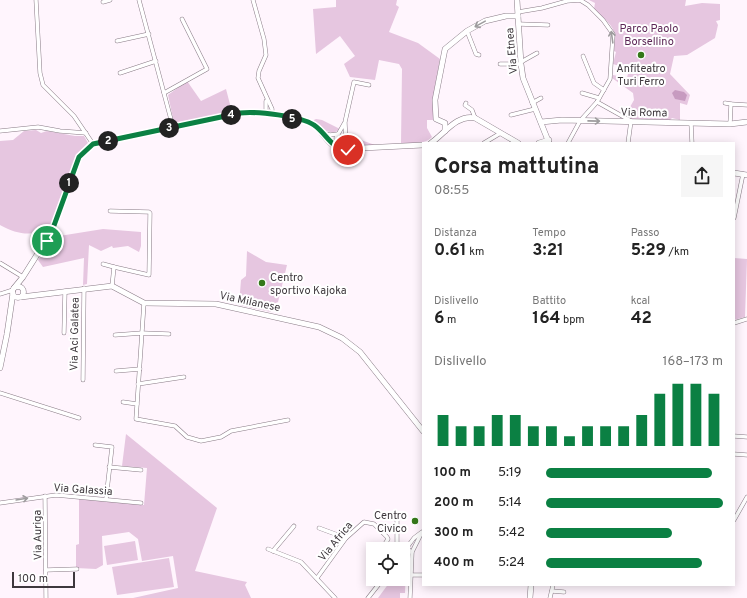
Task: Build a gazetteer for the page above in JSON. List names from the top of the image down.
{
  "streets": {
    "main road": ["Via Etnea", "Via Roma", "Via Milanese"],
    "street": [
      "Via Aci Galatea",
      "Via Galassia",
      "Via Auriga",
      "Via Africa"
    ]
  },
  "crossings": [
    ["Via Etnea", "Via Roma"],
    ["Via Galassia", "Via Auriga"]
  ],
  "parks": ["Parco Paolo Borsellino"],
  "places": ["Anfiteatro Turi Ferro", "Centro sportivo Kajoka", "Centro Civico"],
  "scale_bar": "100 m",
  "page": {
    "pins": [
      "4",
      "5",
      "3",
      "2",
      "1"
    ],
    "heading": ["Corsa mattutina", "08:55"],
    "stats": [
      ["Distanza", "0.61 km"],
      ["Tempo", "3:21"],
      ["Passo", "5:29 /km"],
      ["Dislivello", "6 m"],
      ["Battito", "164 bpm"],
      ["kcal", "42"]
    ],
    "chart": ["Dislivello", "168–173 m"],
    "list": [
      {
        "name": "100 m",
        "note": "5:19"
      },
      {
        "name": "200 m",
        "note": "5:14"
      },
      {
        "name": "300 m",
        "note": "5:42"
      },
      {
        "name": "400 m",
        "note": "5:24"
      }
    ],
    "scale": "100 m"
  }
}
